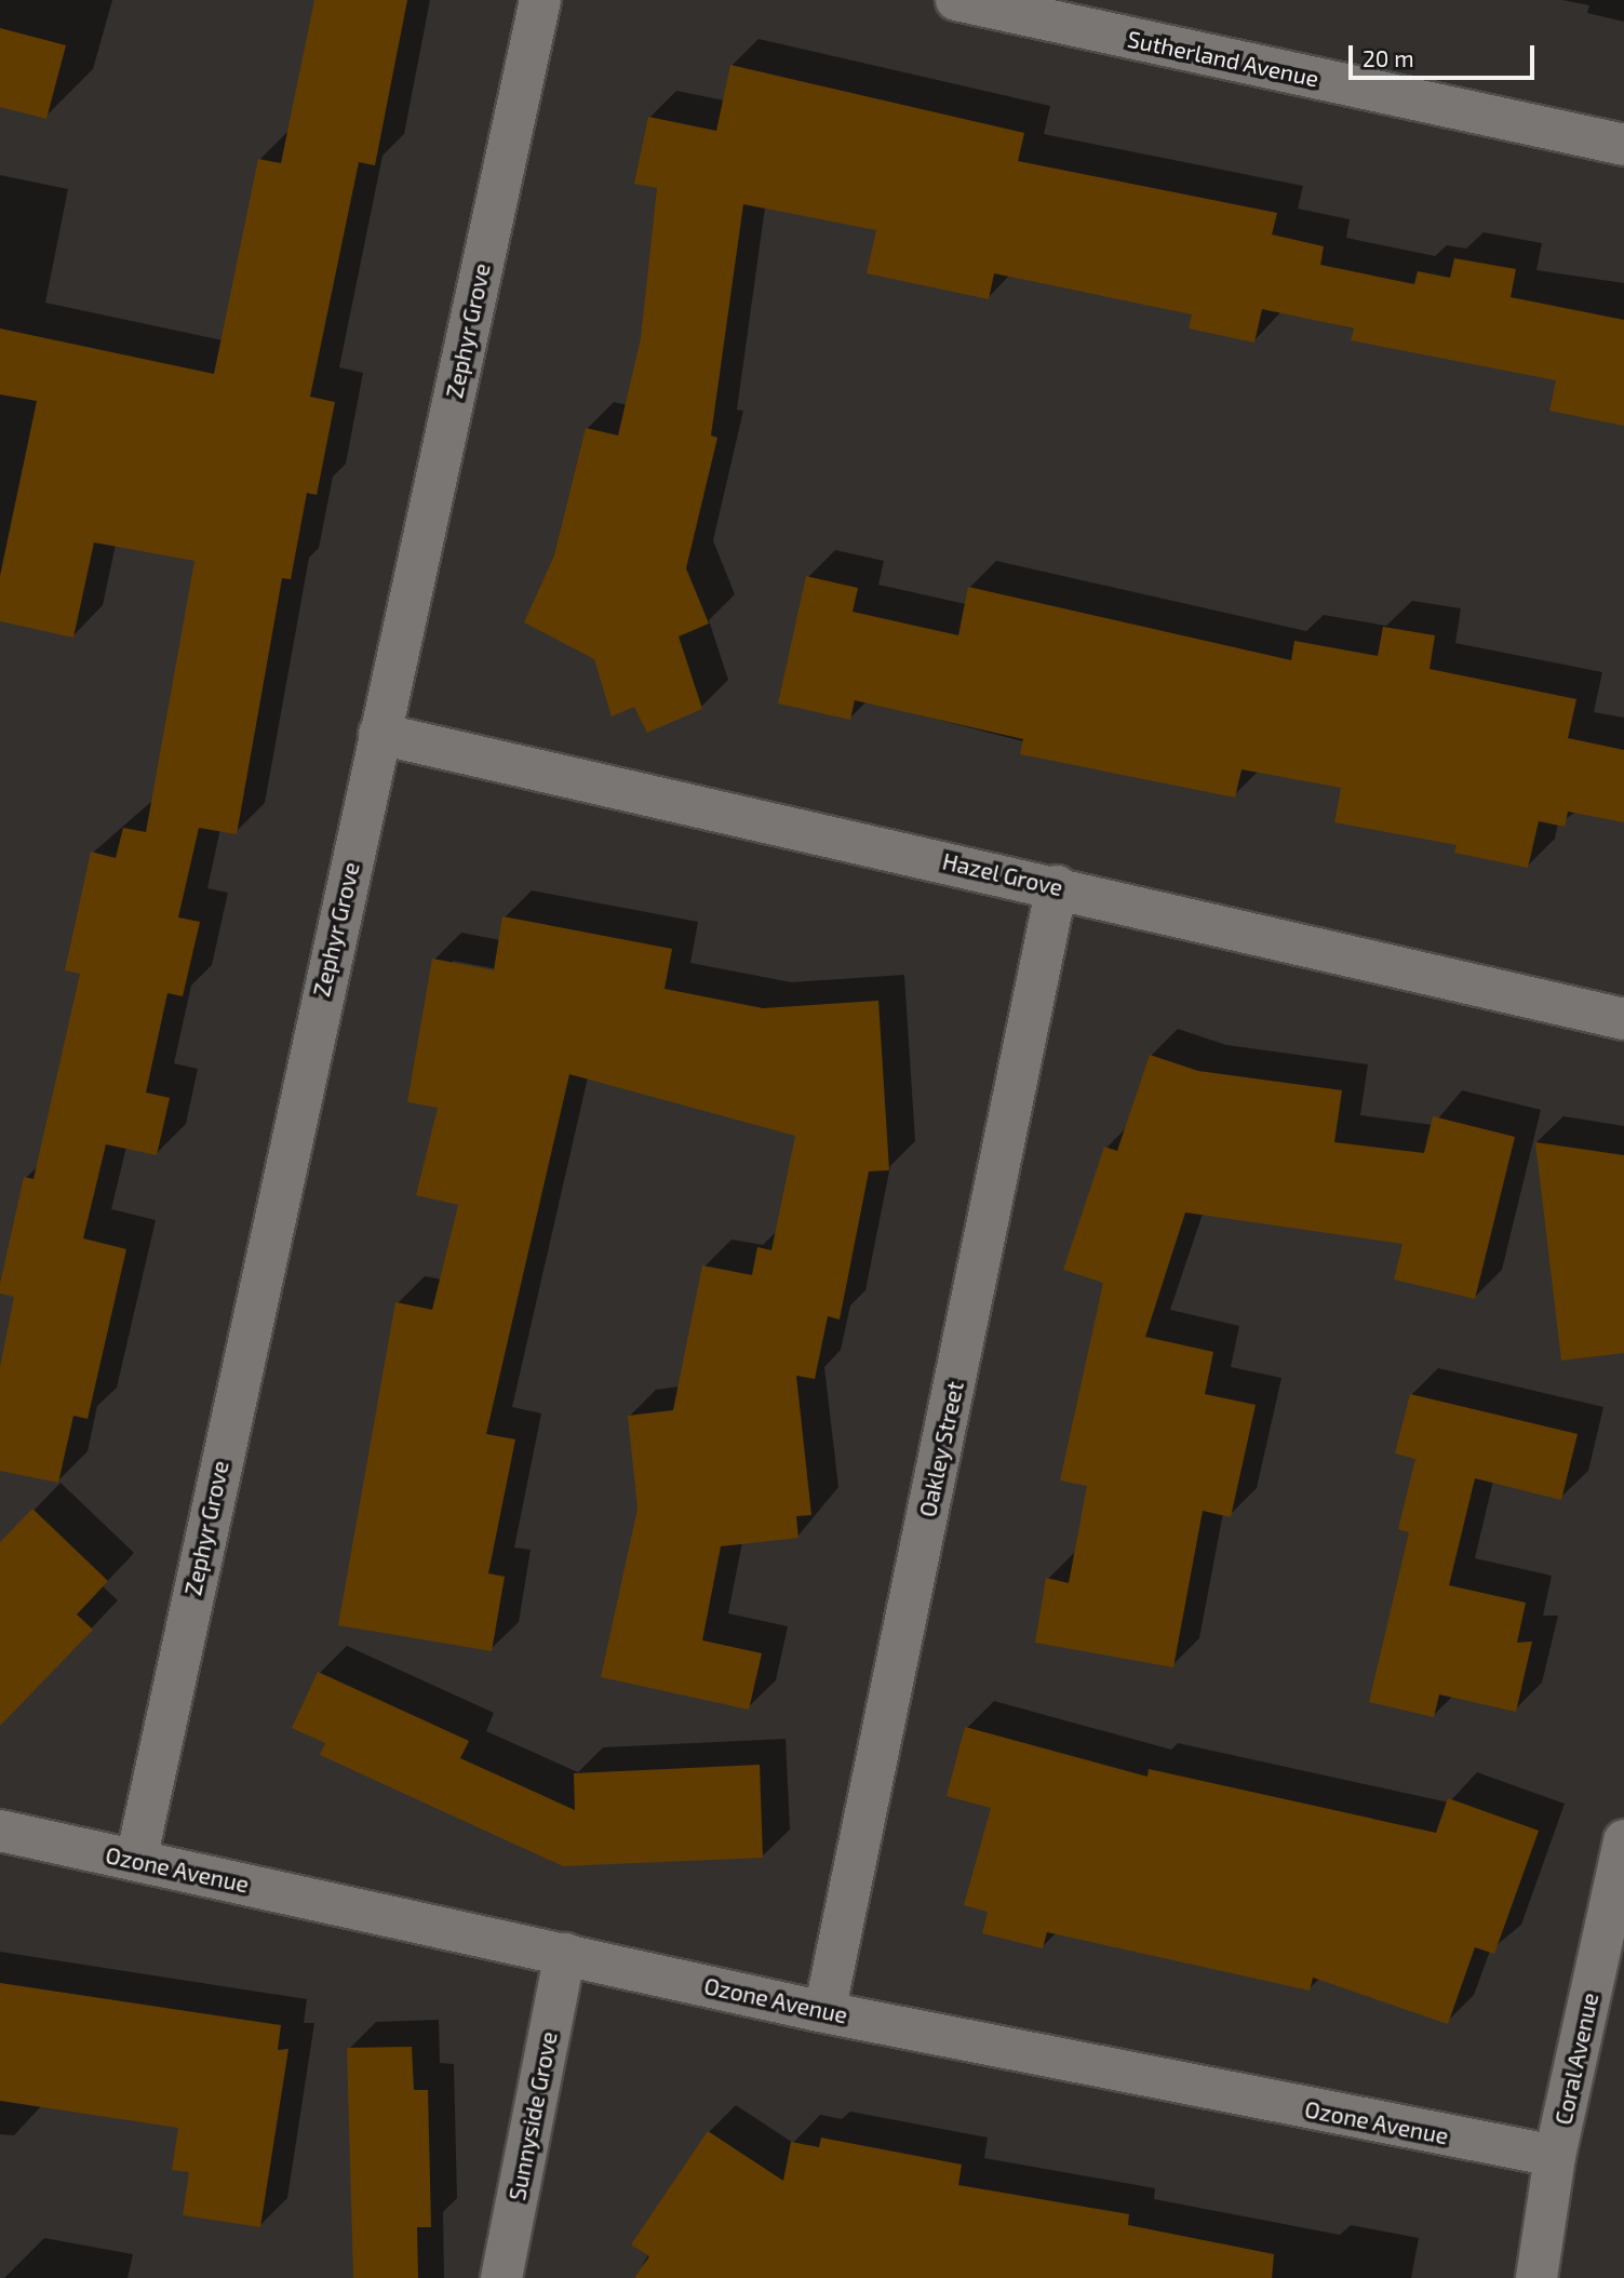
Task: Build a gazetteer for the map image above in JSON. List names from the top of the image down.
{
  "streets": {
    "street": [
      "Sutherland Avenue",
      "Zephyr Grove",
      "Hazel Grove",
      "Oakley Street",
      "Ozone Avenue",
      "Coral Avenue",
      "Sunnyside Grove"
    ]
  },
  "crossings": [
    ["Zephyr Grove", "Hazel Grove"],
    ["Zephyr Grove", "Ozone Avenue"],
    ["Hazel Grove", "Oakley Street"],
    ["Oakley Street", "Ozone Avenue"],
    ["Ozone Avenue", "Coral Avenue"],
    ["Ozone Avenue", "Sunnyside Grove"]
  ],
  "scale_bar": "20 m"
}
